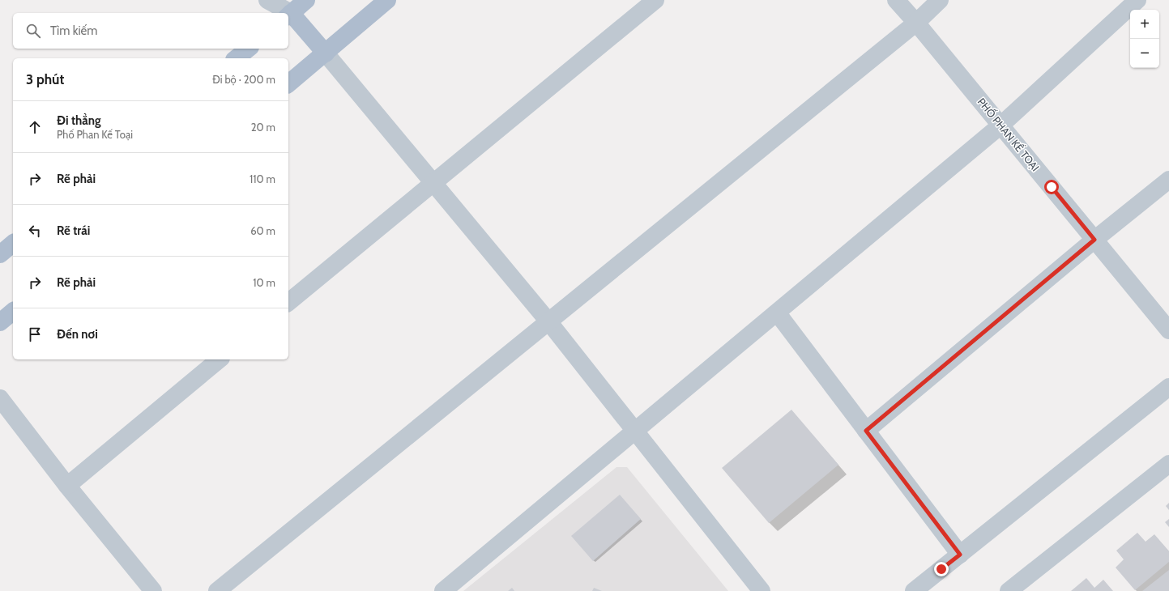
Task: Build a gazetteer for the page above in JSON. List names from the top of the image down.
{
  "streets": {
    "street": ["PHỐ PHAN KẾ TOẠI"]
  },
  "page": {
    "map_buttons": ["+", "−"],
    "search": "Tìm kiếm",
    "heading": ["3 phút", "Đi bộ · 200 m"],
    "list": [
      ["Đi thẳng", "Phố Phan Kế Toại", "20 m"],
      ["Rẽ phải", "110 m"],
      ["Rẽ trái", "60 m"],
      ["Rẽ phải", "10 m"],
      "Đến nơi"
    ]
  }
}
